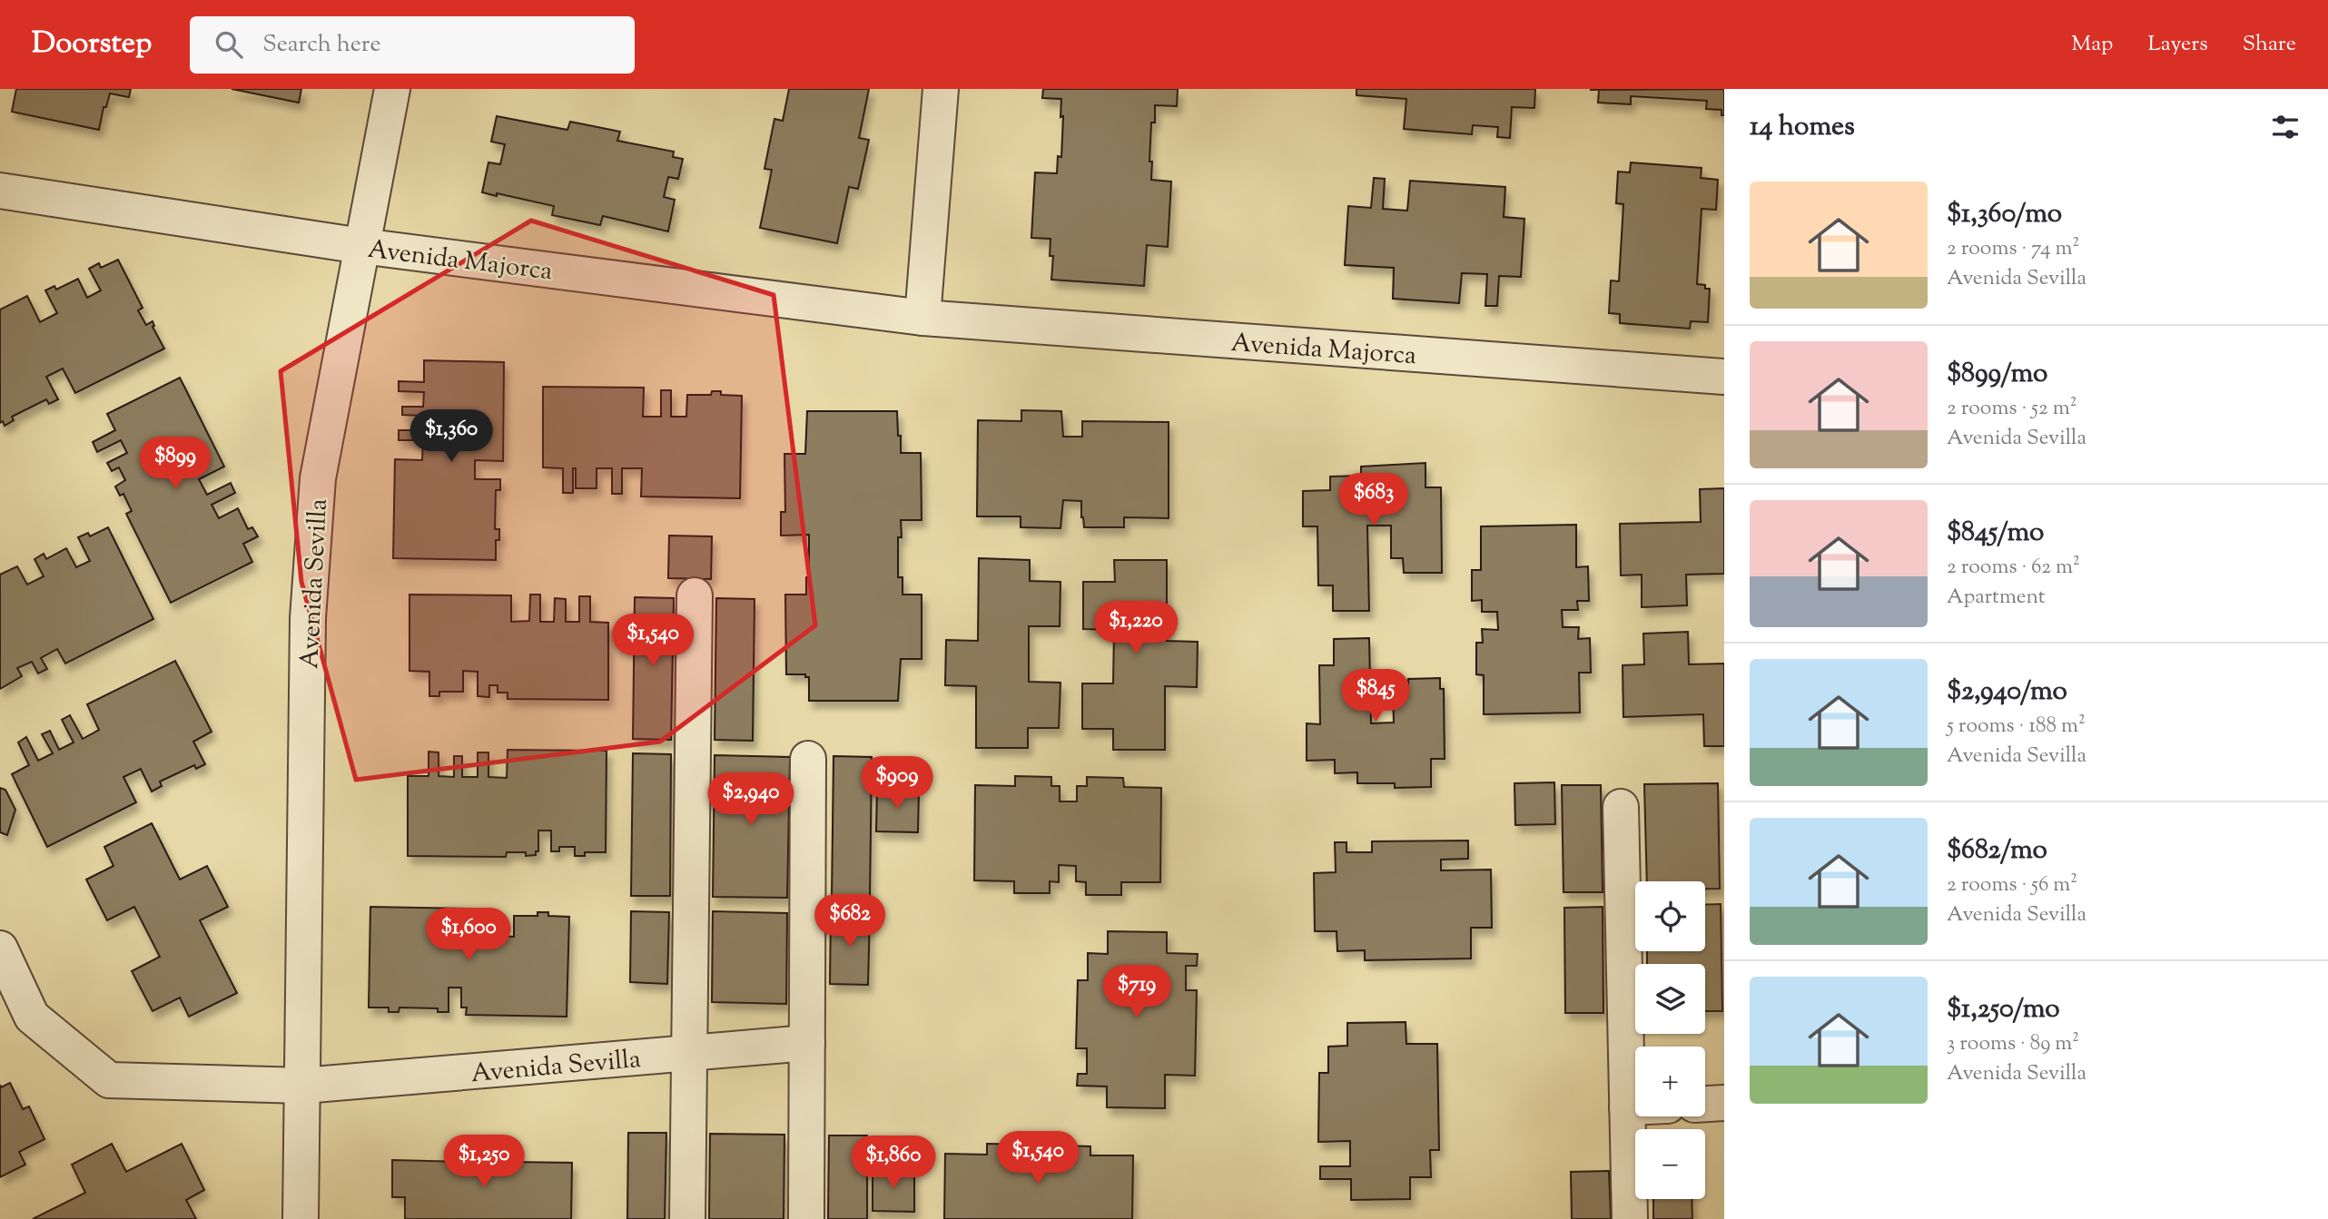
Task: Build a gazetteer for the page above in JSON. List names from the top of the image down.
{
  "streets": {
    "street": ["Avenida Majorca", "Avenida Sevilla"]
  },
  "crossings": [
    ["Avenida Majorca", "Avenida Sevilla"]
  ],
  "page": {
    "header": "Doorstep",
    "search": "Search here",
    "nav": ["Map", "Layers", "Share"],
    "heading": "14 homes",
    "list": [
      {
        "name": "$1,360/mo",
        "note": "2 rooms · 74 m² · Avenida Sevilla"
      },
      {
        "name": "$899/mo",
        "note": "2 rooms · 52 m² · Avenida Sevilla"
      },
      {
        "name": "$845/mo",
        "note": "2 rooms · 62 m² · Apartment"
      },
      {
        "name": "$2,940/mo",
        "note": "5 rooms · 188 m² · Avenida Sevilla"
      },
      {
        "name": "$682/mo",
        "note": "2 rooms · 56 m² · Avenida Sevilla"
      },
      {
        "name": "$1,250/mo",
        "note": "3 rooms · 89 m² · Avenida Sevilla"
      }
    ],
    "price": [
      "$1,360",
      "$899",
      "$683",
      "$1,220",
      "$1,540",
      "$845",
      "$909",
      "$2,940",
      "$682",
      "$1,600",
      "$719",
      "$1,540",
      "$1,250",
      "$1,860"
    ],
    "map_buttons": ["+", "−"]
  }
}
